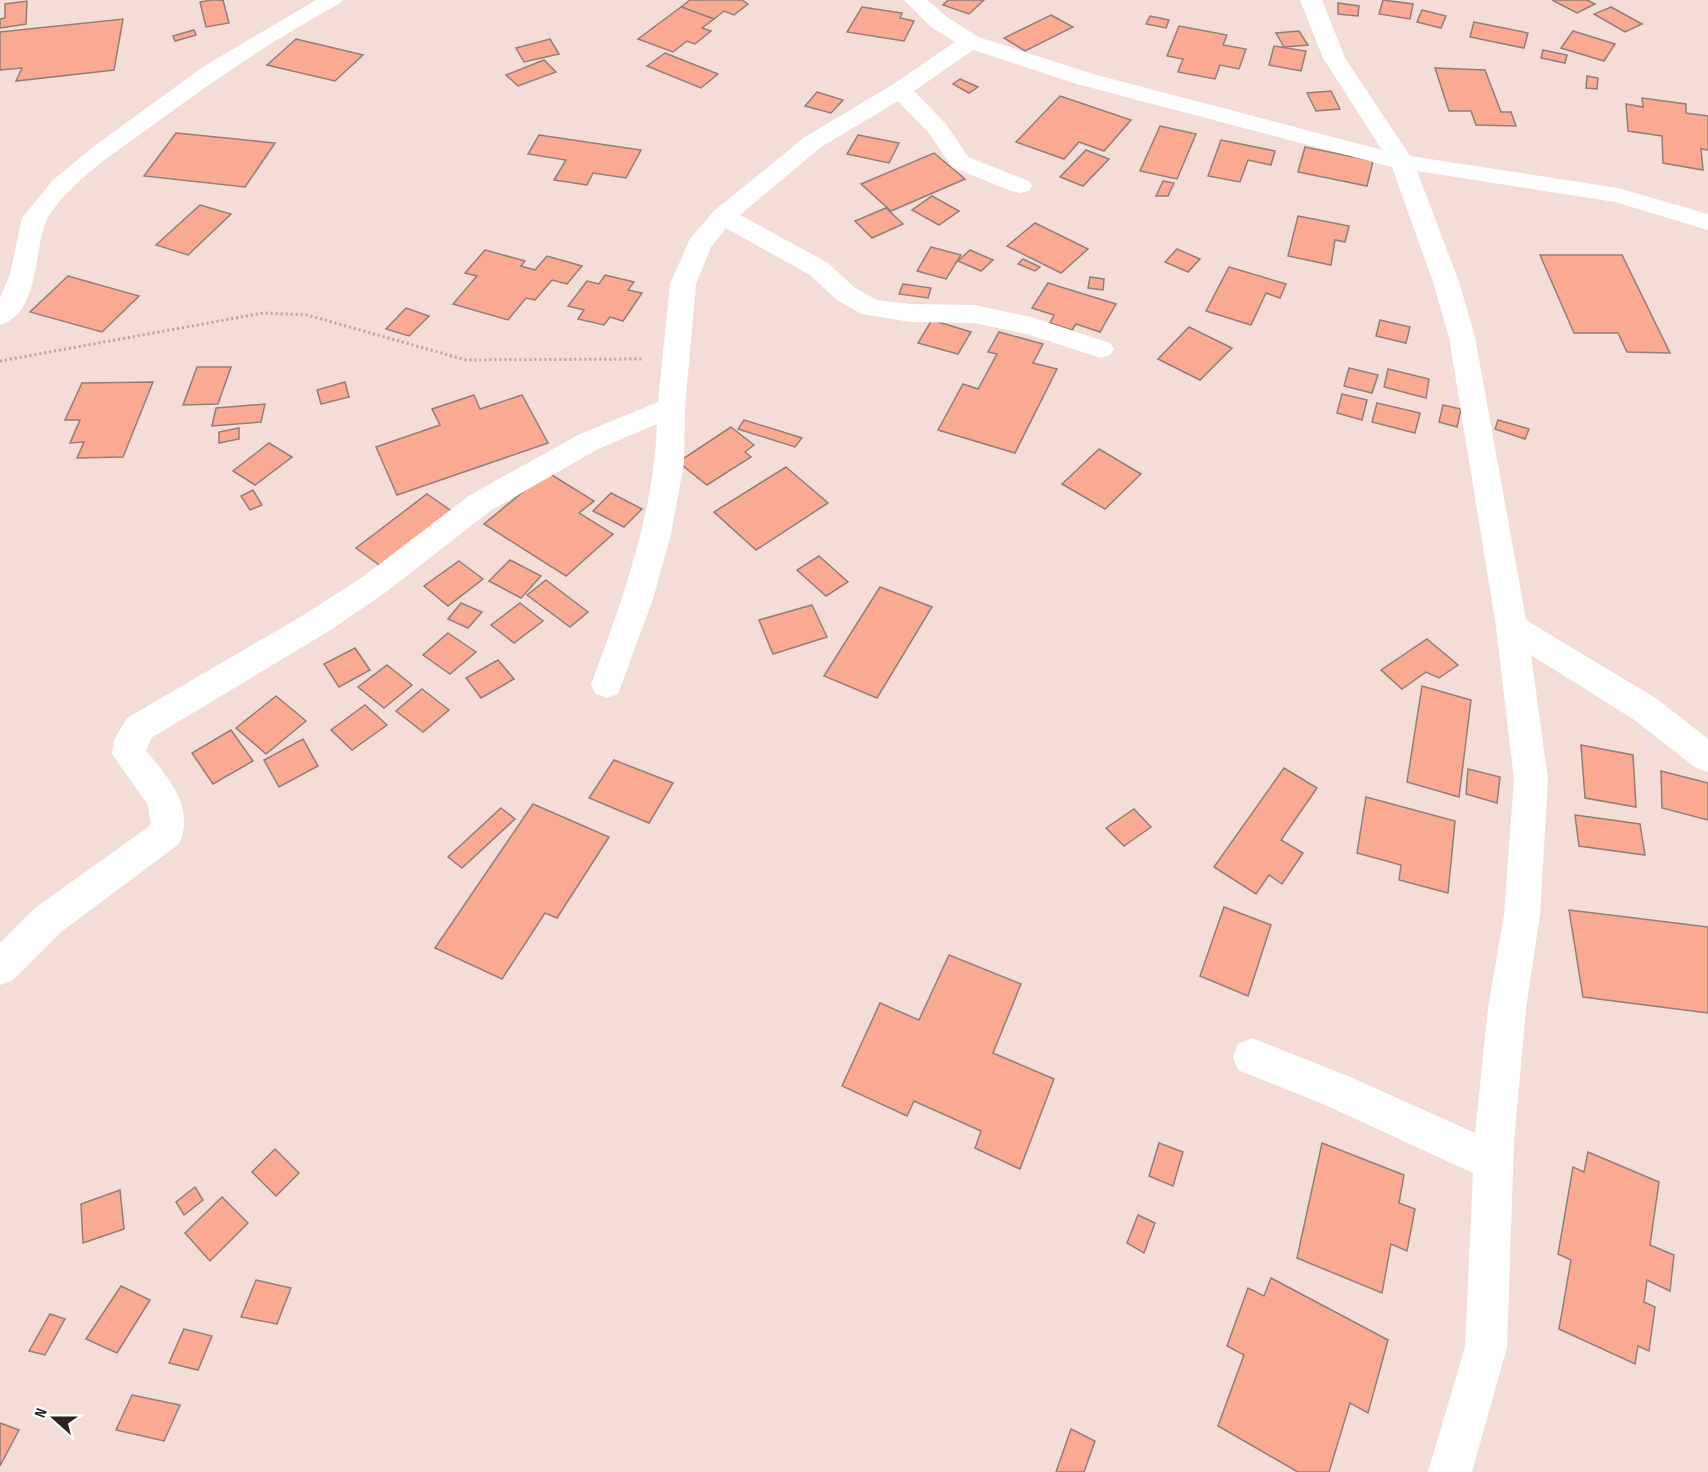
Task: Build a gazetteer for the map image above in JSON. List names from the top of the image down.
{
  "north": "left"
}
